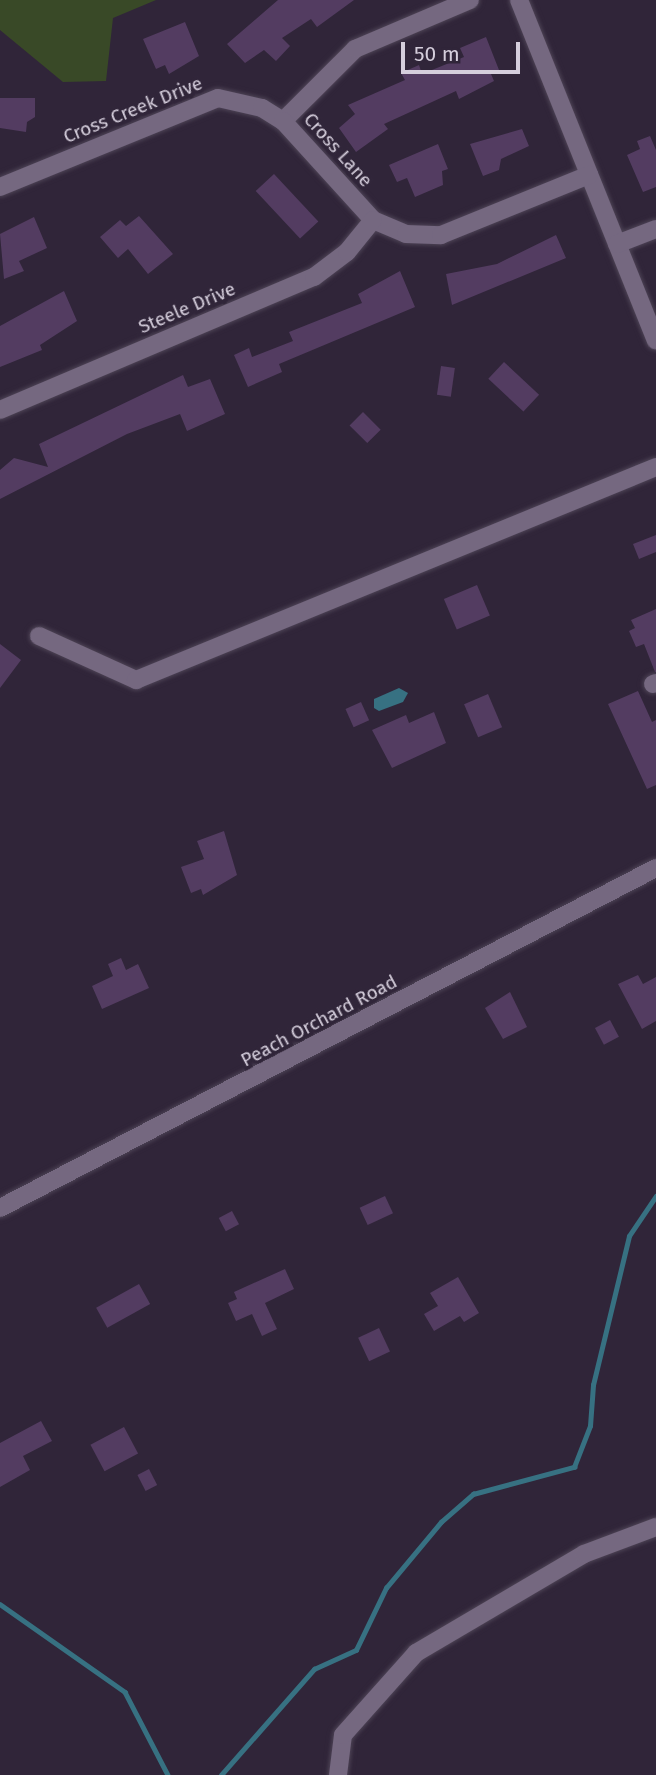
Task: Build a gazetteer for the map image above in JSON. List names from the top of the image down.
{
  "streets": {
    "street": [
      "Cross Creek Drive",
      "Cross Lane",
      "Steele Drive",
      "Peach Orchard Road"
    ]
  },
  "crossings": [
    ["Cross Creek Drive", "Cross Lane"],
    ["Cross Lane", "Steele Drive"]
  ],
  "scale_bar": "50 m"
}
